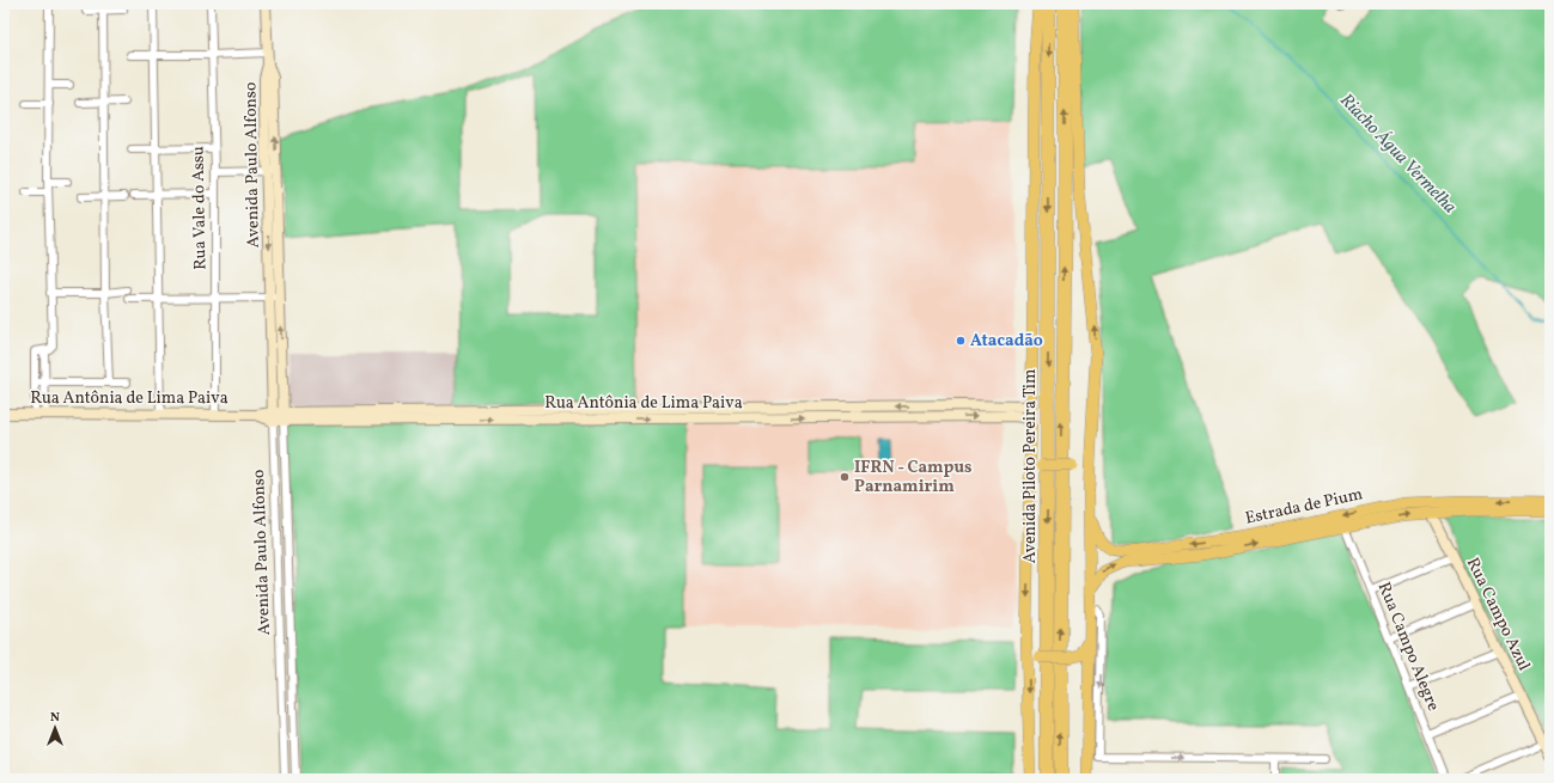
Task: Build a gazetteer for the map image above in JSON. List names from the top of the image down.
{
  "streets": {
    "highway": ["Avenida Piloto Pereira Tim"],
    "main road": ["Estrada de Pium"],
    "street": [
      "Avenida Paulo Alfonso",
      "Rua Vale do Assu",
      "Rua Antônia de Lima Paiva",
      "Rua Campo Azul",
      "Rua Campo Alegre"
    ]
  },
  "crossings": [
    ["Avenida Paulo Alfonso", "Rua Antônia de Lima Paiva"],
    ["Rua Vale do Assu", "Rua Antônia de Lima Paiva"],
    ["Estrada de Pium", "Rua Campo Azul"],
    ["Estrada de Pium", "Rua Campo Alegre"]
  ],
  "water": ["Riacho Água Vermelha"],
  "places": ["Atacadão", "IFRN - Campus Parnamirim"],
  "north": "top"
}
